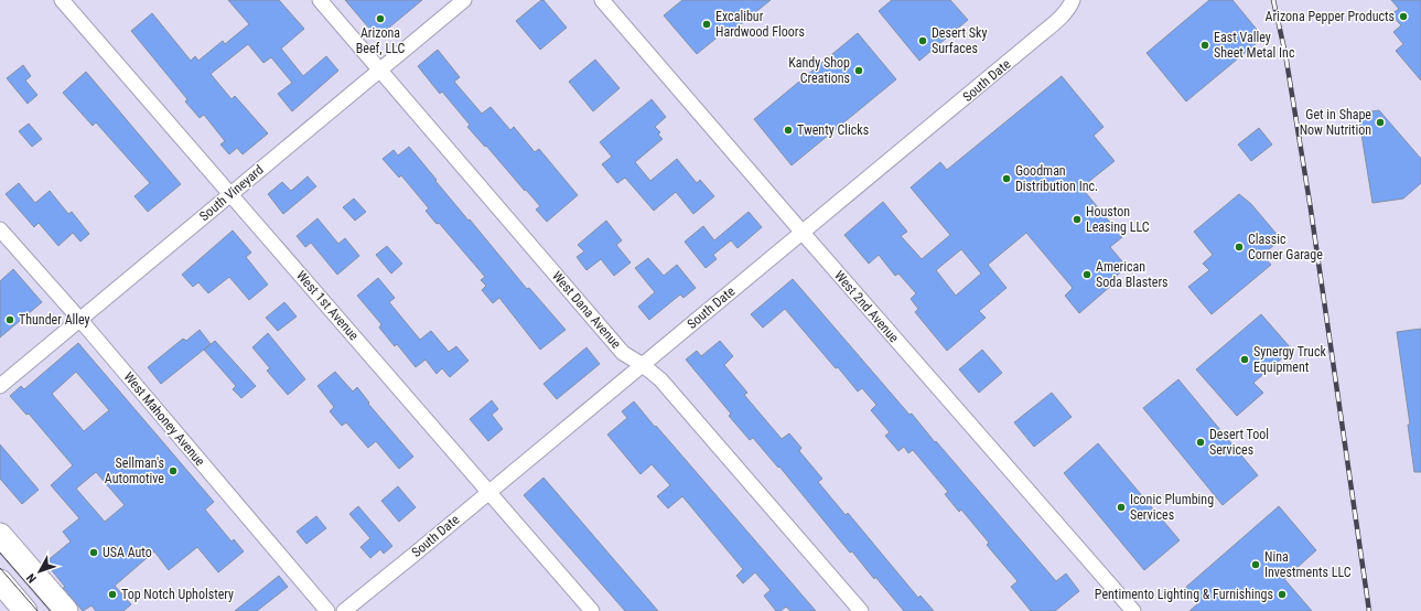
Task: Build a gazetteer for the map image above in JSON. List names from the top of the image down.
{
  "streets": {
    "street": [
      "South Date",
      "South Vineyard",
      "West 1st Avenue",
      "West 2nd Avenue",
      "West Dana Avenue",
      "West Mahoney Avenue"
    ]
  },
  "crossings": [
    ["South Date", "West 1st Avenue"],
    ["South Date", "West 2nd Avenue"],
    ["South Date", "West Dana Avenue"],
    ["South Vineyard", "West 1st Avenue"],
    ["South Vineyard", "West Dana Avenue"],
    ["South Vineyard", "West Mahoney Avenue"]
  ],
  "places": [
    "Arizona Pepper Products",
    "Arizona Beef, LLC",
    "Excalibur Hardwood Floors",
    "Desert Sky Surfaces",
    "East Valley Sheet Metal Inc",
    "Kandy Shop Creations",
    "Get in Shape Now Nutrition",
    "Twenty Clicks",
    "Goodman Distribution Inc.",
    "Houston Leasing LLC",
    "Classic Corner Garage",
    "American Soda Blasters",
    "Thunder Alley",
    "Synergy Truck Equipment",
    "Desert Tool Services",
    "Sellman's Automotive",
    "Iconic Plumbing Services",
    "USA Auto",
    "Nina Investments LLC",
    "Top Notch Upholstery",
    "Pentimento Lighting & Furnishings"
  ],
  "north": "bottom left"
}
